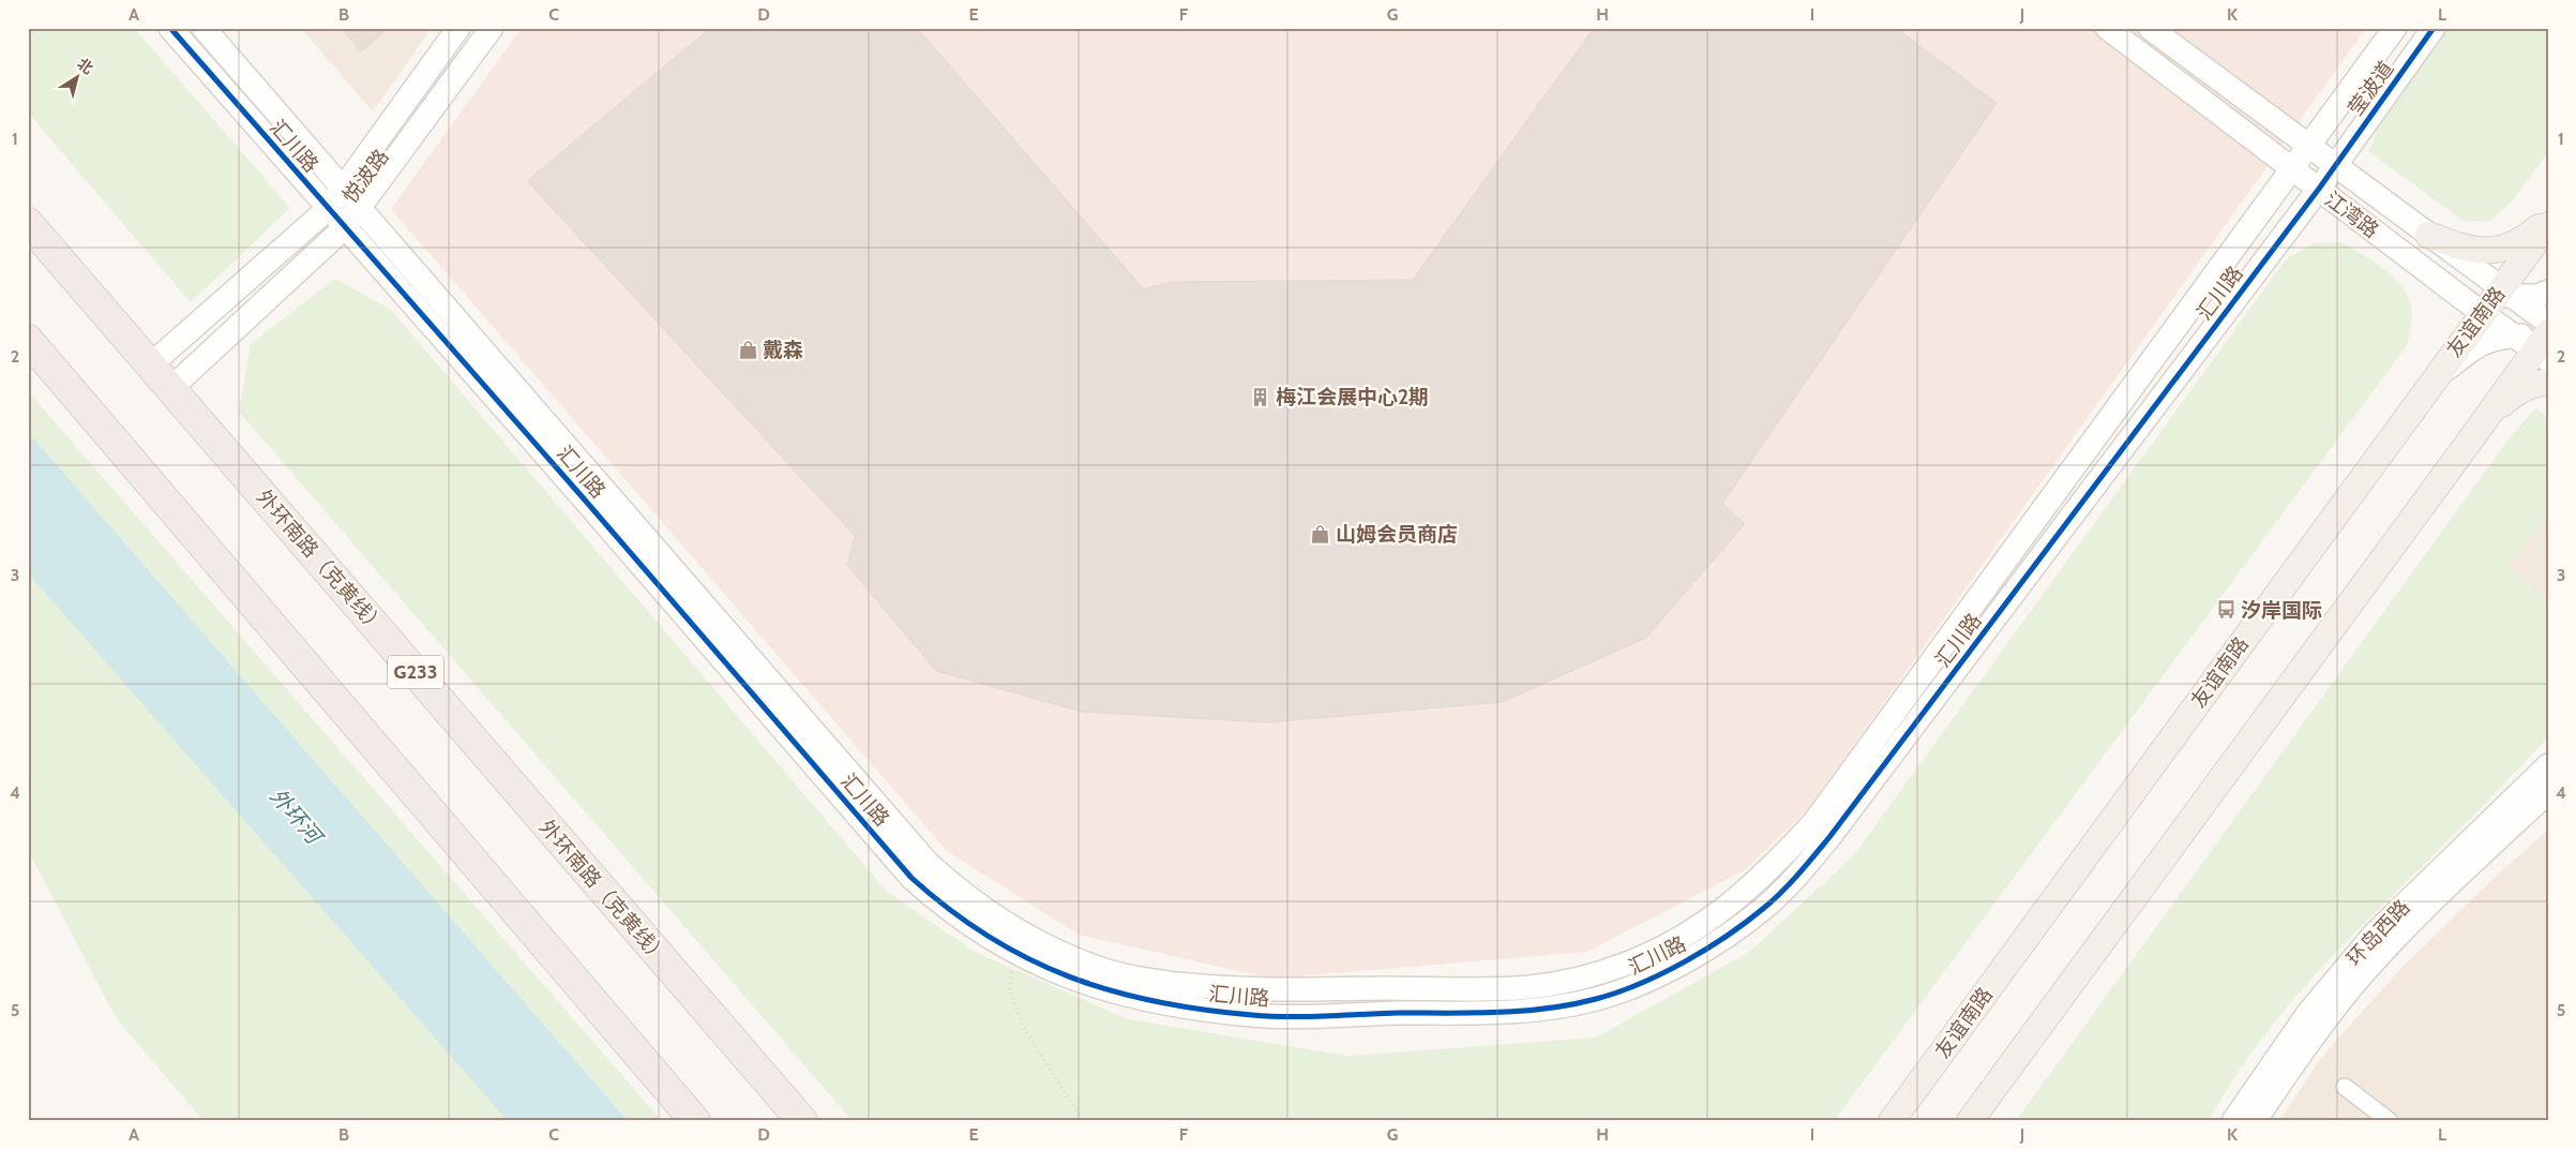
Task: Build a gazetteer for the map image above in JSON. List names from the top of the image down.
{
  "streets": {
    "highway": ["外环南路（克黄线）", "G233"],
    "main road": ["友谊南路"],
    "street": [
      "莹波道",
      "汇川路",
      "悦波路",
      "江湾路",
      "环岛西路"
    ]
  },
  "crossings": [
    ["莹波道", "汇川路"],
    ["莹波道", "江湾路"],
    ["汇川路", "悦波路"],
    ["汇川路", "江湾路"],
    ["悦波路", "外环南路（克黄线）"],
    ["江湾路", "友谊南路"]
  ],
  "water": ["外环河"],
  "places": {
    "shop": ["戴森", "山姆会员商店"],
    "building": ["梅江会展中心2期"],
    "bus stop": ["汐岸国际"]
  },
  "north": "top right",
  "grid": {
    "columns": [
      "A",
      "B",
      "C",
      "D",
      "E",
      "F",
      "G",
      "H",
      "I",
      "J",
      "K",
      "L"
    ],
    "rows": [
      "1",
      "2",
      "3",
      "4",
      "5"
    ]
  }
}
